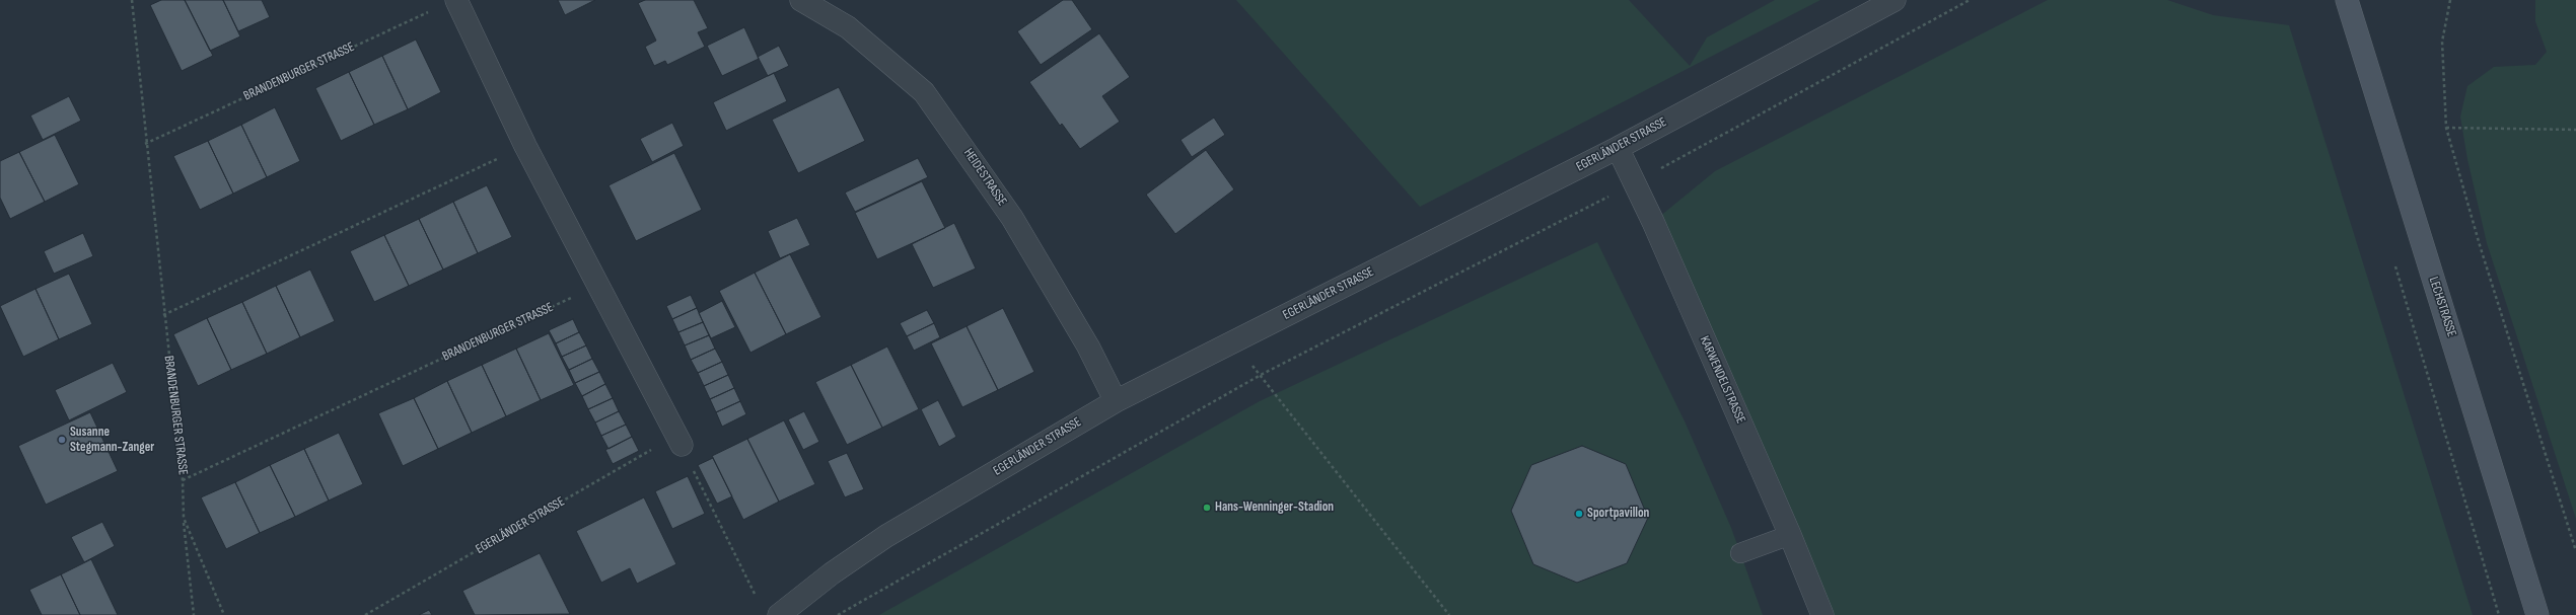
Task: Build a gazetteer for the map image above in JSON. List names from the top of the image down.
{
  "streets": {
    "main road": ["LECHSTRASSE"],
    "street": ["EGERLÄNDER STRASSE", "HEIDESTRASSE", "KARWENDELSTRASSE"],
    "path": ["BRANDENBURGER STRASSE"]
  },
  "crossings": [
    ["EGERLÄNDER STRASSE", "HEIDESTRASSE"],
    ["EGERLÄNDER STRASSE", "KARWENDELSTRASSE"]
  ],
  "places": ["Susanne Stegmann-Zanger", "Hans-Wenninger-Stadion", "Sportpavillon"]
}
